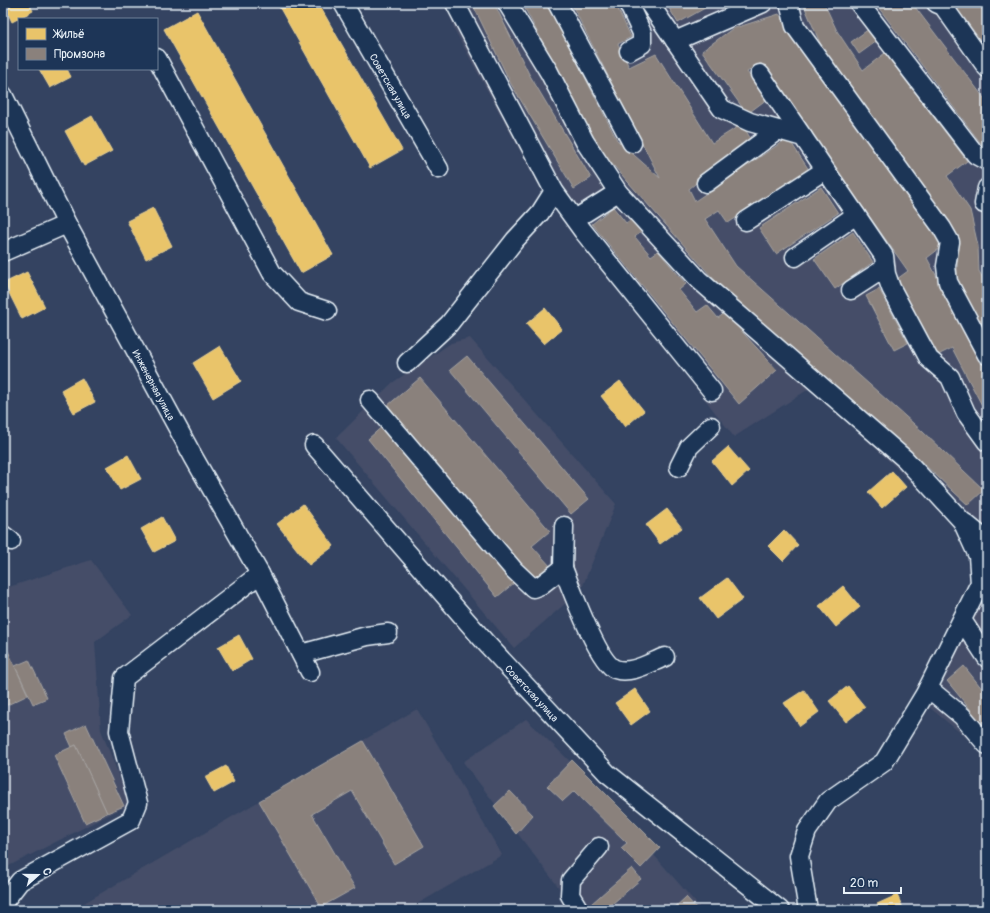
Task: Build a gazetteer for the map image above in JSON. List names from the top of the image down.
{
  "streets": {
    "street": ["Советская улица", "Инженерная улица"]
  },
  "legend": ["Жильё", "Промзона"],
  "scale_bar": "20 m",
  "north": "right"
}
